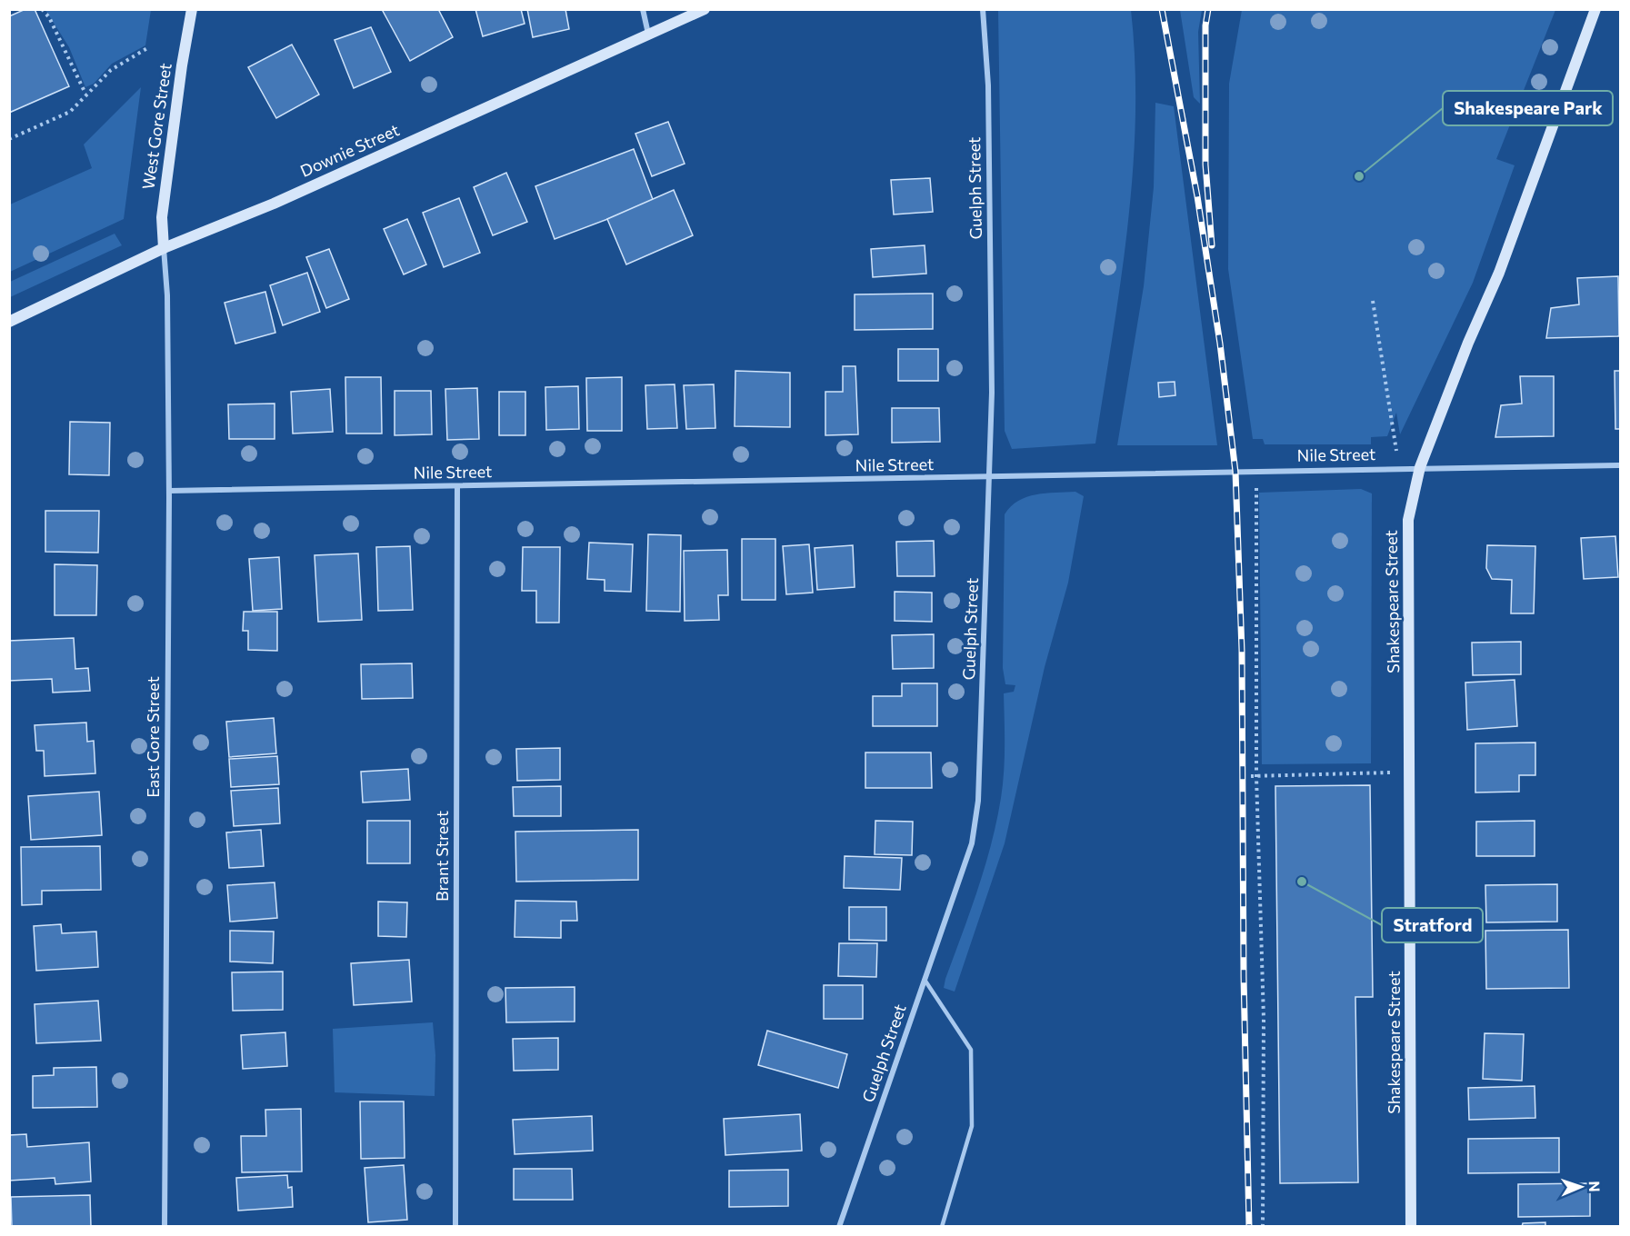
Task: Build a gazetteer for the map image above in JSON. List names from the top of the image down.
{
  "streets": {
    "street": [
      "West Gore Street",
      "Downie Street",
      "Guelph Street",
      "Nile Street",
      "Shakespeare Street",
      "East Gore Street",
      "Brant Street"
    ]
  },
  "crossings": [
    ["West Gore Street", "Downie Street"],
    ["West Gore Street", "East Gore Street"],
    ["Downie Street", "East Gore Street"],
    ["Guelph Street", "Nile Street"],
    ["Nile Street", "Shakespeare Street"],
    ["Nile Street", "East Gore Street"],
    ["Nile Street", "Brant Street"]
  ],
  "places": ["Shakespeare Park", "Stratford"],
  "north": "right"
}
